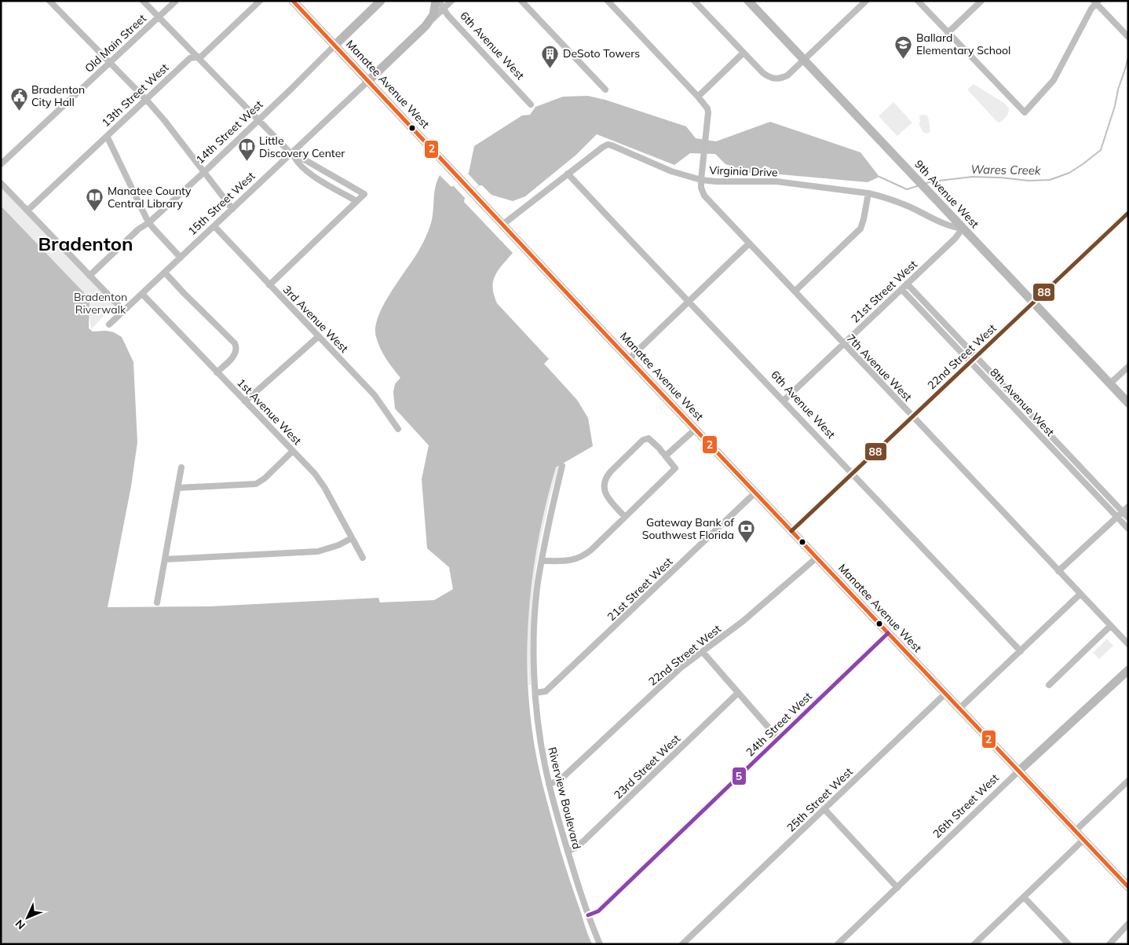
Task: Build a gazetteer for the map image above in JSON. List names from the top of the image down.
{
  "streets": {
    "main road": [
      "Manatee Avenue West",
      "14th Street West",
      "9th Avenue West",
      "15th Street West",
      "26th Street West"
    ],
    "street": [
      "Old Main Street",
      "6th Avenue West",
      "13th Street West",
      "Virginia Drive",
      "21st Street West",
      "3rd Avenue West",
      "22nd Street West",
      "7th Avenue West",
      "8th Avenue West",
      "1st Avenue West",
      "24th Street West",
      "23rd Street West",
      "Riverview Boulevard",
      "25th Street West"
    ]
  },
  "crossings": [
    ["6th Avenue West", "Virginia Drive"],
    ["6th Avenue West", "15th Street West"],
    ["6th Avenue West", "21st Street West"],
    ["6th Avenue West", "22nd Street West"],
    ["Manatee Avenue West", "14th Street West"],
    ["Manatee Avenue West", "Virginia Drive"],
    ["Manatee Avenue West", "15th Street West"],
    ["Manatee Avenue West", "21st Street West"],
    ["Manatee Avenue West", "22nd Street West"],
    ["Manatee Avenue West", "24th Street West"],
    ["Manatee Avenue West", "25th Street West"],
    ["Manatee Avenue West", "26th Street West"],
    ["Virginia Drive", "9th Avenue West"],
    ["Virginia Drive", "21st Street West"],
    ["Virginia Drive", "7th Avenue West"],
    ["9th Avenue West", "21st Street West"],
    ["9th Avenue West", "22nd Street West"],
    ["15th Street West", "3rd Avenue West"],
    ["15th Street West", "1st Avenue West"],
    ["21st Street West", "7th Avenue West"],
    ["21st Street West", "8th Avenue West"],
    ["21st Street West", "Riverview Boulevard"],
    ["22nd Street West", "7th Avenue West"],
    ["22nd Street West", "8th Avenue West"],
    ["22nd Street West", "Riverview Boulevard"],
    ["24th Street West", "Riverview Boulevard"],
    ["23rd Street West", "Riverview Boulevard"]
  ],
  "districts": ["Bradenton"],
  "water": ["Wares Creek"],
  "parks": ["Bradenton Riverwalk"],
  "places": {
    "school or university": ["Ballard Elementary School"],
    "building": ["DeSoto Towers"],
    "public building": ["Bradenton City Hall"],
    "library": ["Little Discovery Center", "Manatee County Central Library"],
    "bank": ["Gateway Bank of Southwest Florida"]
  },
  "lines": ["transit line 2", "transit line 88", "transit line 5"],
  "north": "bottom left"
}
